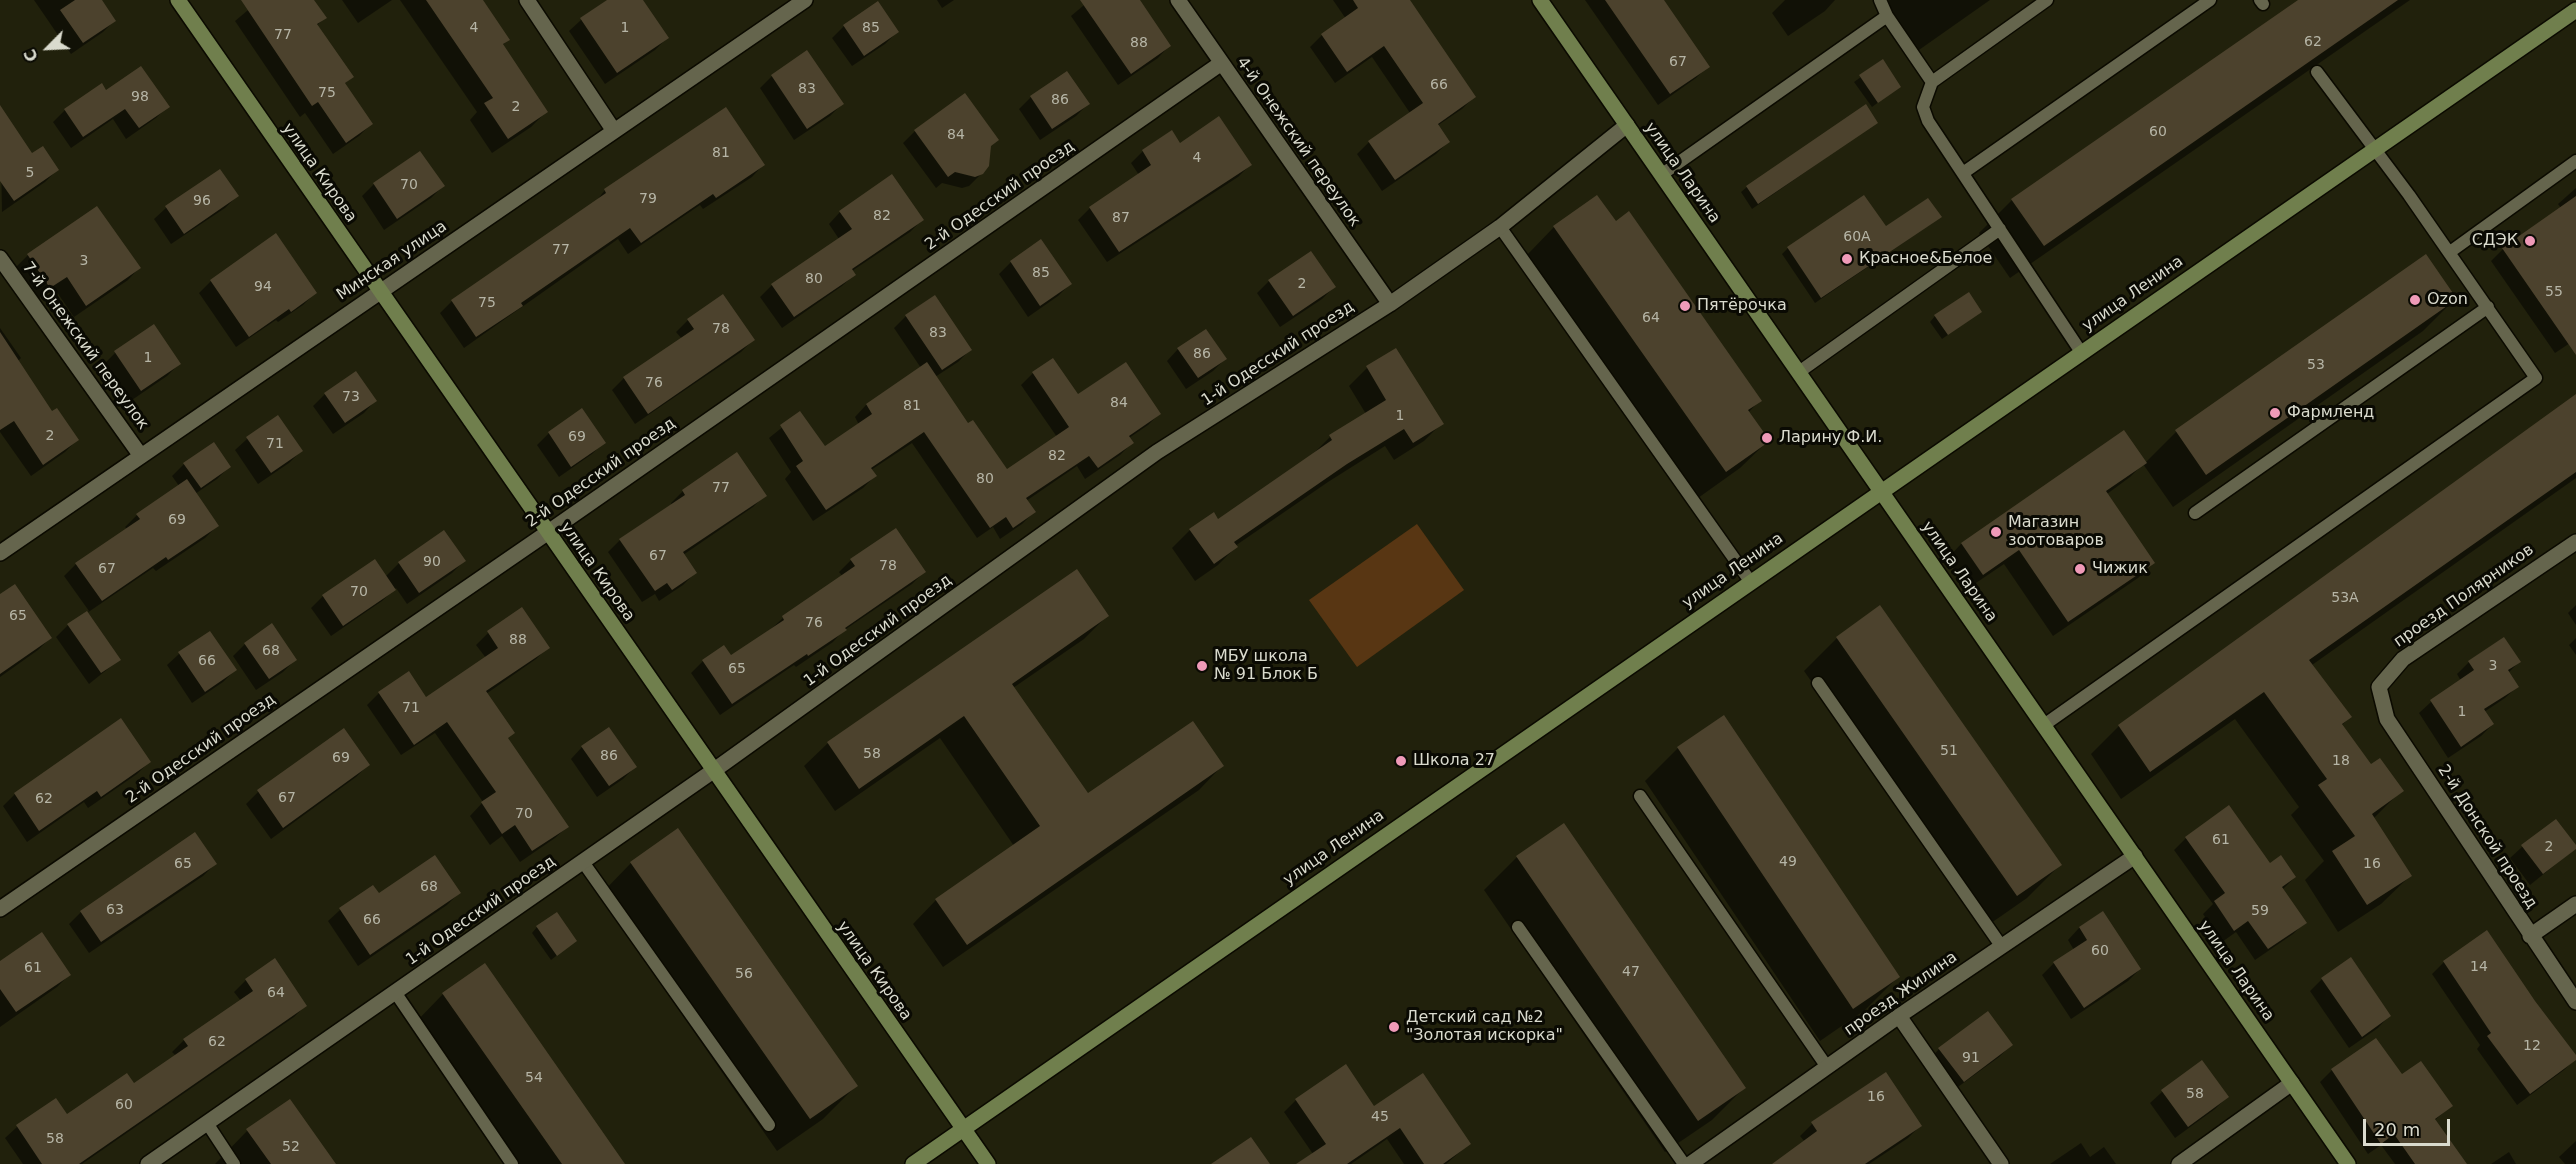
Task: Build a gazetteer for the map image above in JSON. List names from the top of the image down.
{
  "streets": {
    "street": [
      "4-й Онежский переулок",
      "улица Кирова",
      "улица Ларина",
      "2-й Одесский проезд",
      "Минская улица",
      "улица Ленина",
      "7-й Онежский переулок",
      "1-й Одесский проезд",
      "проезд Полярников",
      "2-й Донской проезд",
      "проезд Жилина"
    ]
  },
  "crossings": [
    ["4-й Онежский переулок", "2-й Одесский проезд"],
    ["4-й Онежский переулок", "1-й Одесский проезд"],
    ["улица Кирова", "2-й Одесский проезд"],
    ["улица Кирова", "Минская улица"],
    ["улица Кирова", "улица Ленина"],
    ["улица Кирова", "1-й Одесский проезд"],
    ["улица Ларина", "улица Ленина"],
    ["улица Ларина", "1-й Одесский проезд"],
    ["улица Ларина", "проезд Жилина"],
    ["Минская улица", "7-й Онежский переулок"],
    ["проезд Полярников", "2-й Донской проезд"]
  ],
  "places": [
    "СДЭК",
    "Красное&Белое",
    "Ozon",
    "Пятёрочка",
    "Фармленд",
    "Ларину Ф.И.",
    "Магазин зоотоваров",
    "Чижик",
    "МБУ школа № 91 Блок Б",
    "Школа 27",
    "Детский сад №2 \"Золотая искорка\""
  ],
  "house_numbers": [
    "4",
    "1",
    "85",
    "77",
    "62",
    "88",
    "67",
    "66",
    "83",
    "75",
    "98",
    "86",
    "2",
    "60",
    "84",
    "81",
    "4",
    "5",
    "70",
    "79",
    "96",
    "82",
    "87",
    "60А",
    "77",
    "3",
    "85",
    "80",
    "2",
    "94",
    "55",
    "75",
    "64",
    "78",
    "83",
    "86",
    "1",
    "53",
    "76",
    "73",
    "84",
    "81",
    "1",
    "2",
    "69",
    "71",
    "82",
    "80",
    "77",
    "69",
    "67",
    "90",
    "78",
    "67",
    "70",
    "53А",
    "65",
    "76",
    "88",
    "68",
    "66",
    "3",
    "65",
    "71",
    "1",
    "51",
    "58",
    "86",
    "69",
    "18",
    "67",
    "62",
    "70",
    "61",
    "2",
    "49",
    "65",
    "16",
    "68",
    "63",
    "59",
    "66",
    "60",
    "14",
    "61",
    "47",
    "56",
    "64",
    "62",
    "12",
    "91",
    "54",
    "58",
    "16",
    "60",
    "45",
    "58",
    "52"
  ],
  "scale_bar": "20 m",
  "north": "bottom left"
}
